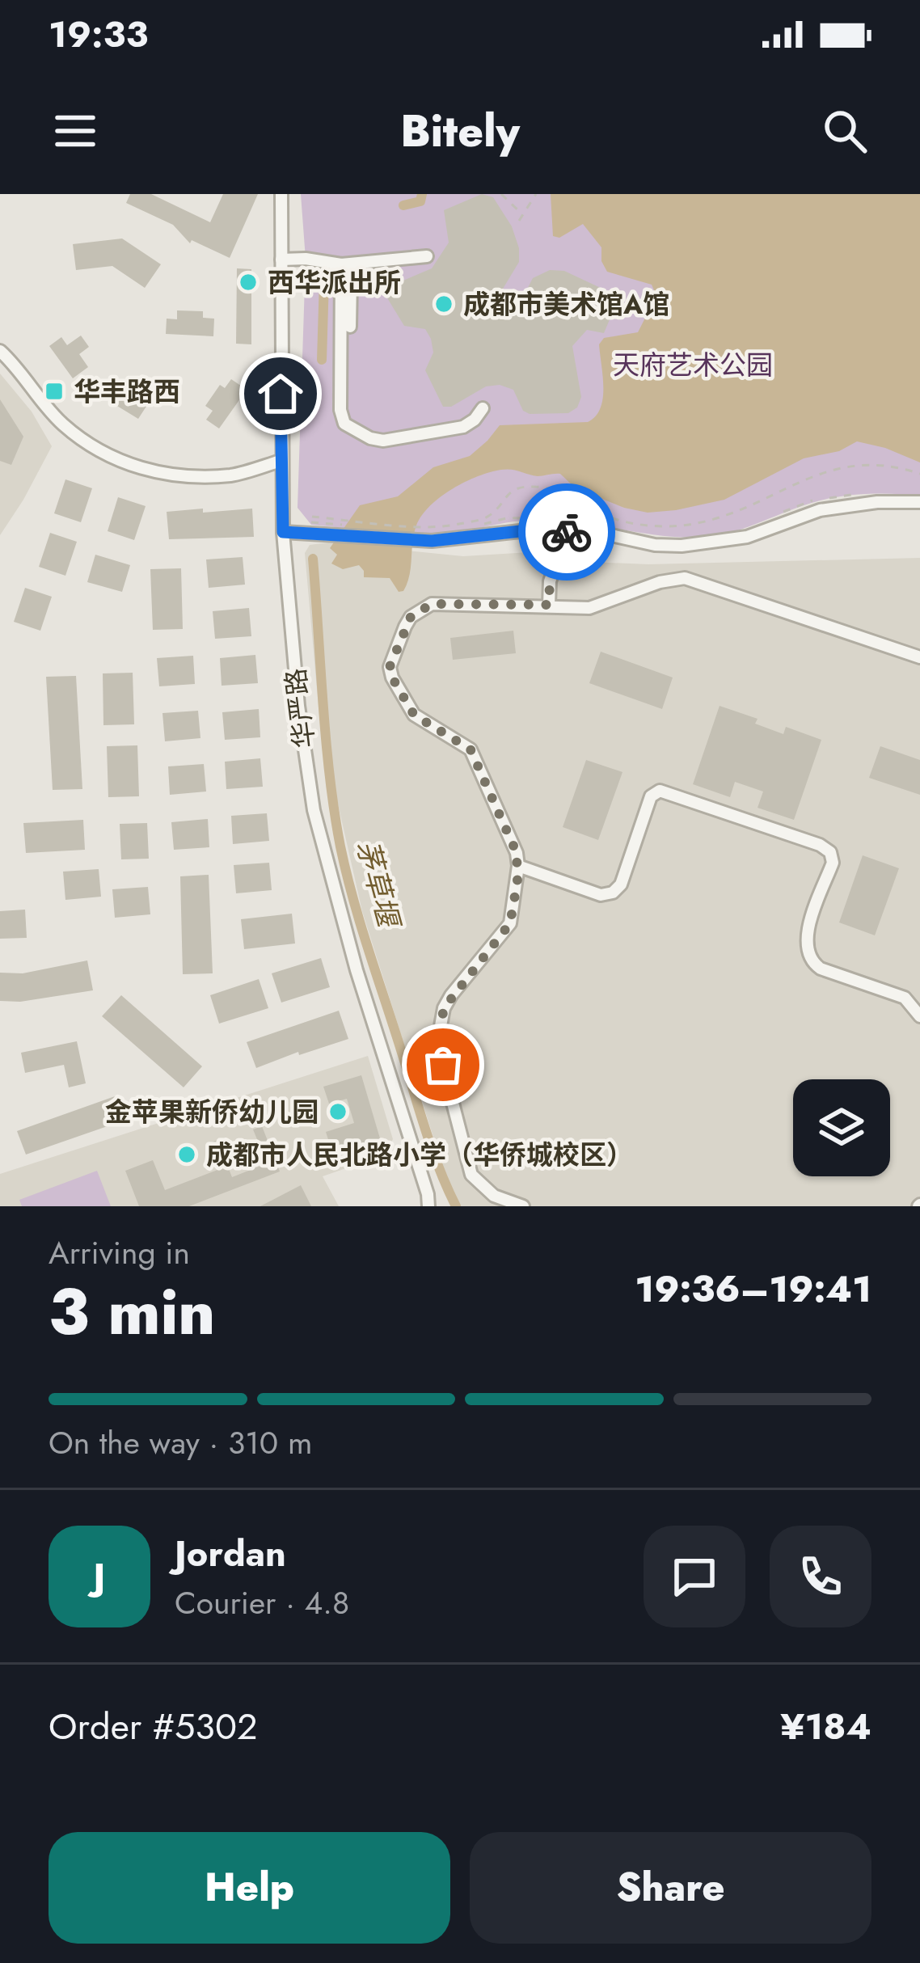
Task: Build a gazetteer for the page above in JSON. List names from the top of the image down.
{
  "streets": {
    "street": ["华严路"]
  },
  "water": ["茅草堰"],
  "parks": ["天府艺术公园"],
  "places": {
    "other": [
      "西华派出所",
      "成都市美术馆A馆",
      "金苹果新侨幼儿园",
      "成都市人民北路小学（华侨城校区）"
    ],
    "transit": ["华丰路西"]
  },
  "page": {
    "status": "19:33",
    "header": "Bitely",
    "heading": ["3 min", "Arriving in", "19:36–19:41"],
    "panel": [
      "Jordan",
      "Courier · 4.8",
      "Order #5302",
      "¥184"
    ],
    "bar": "On the way · 310 m",
    "round": "J",
    "buttons": ["Help", "Share"]
  }
}
